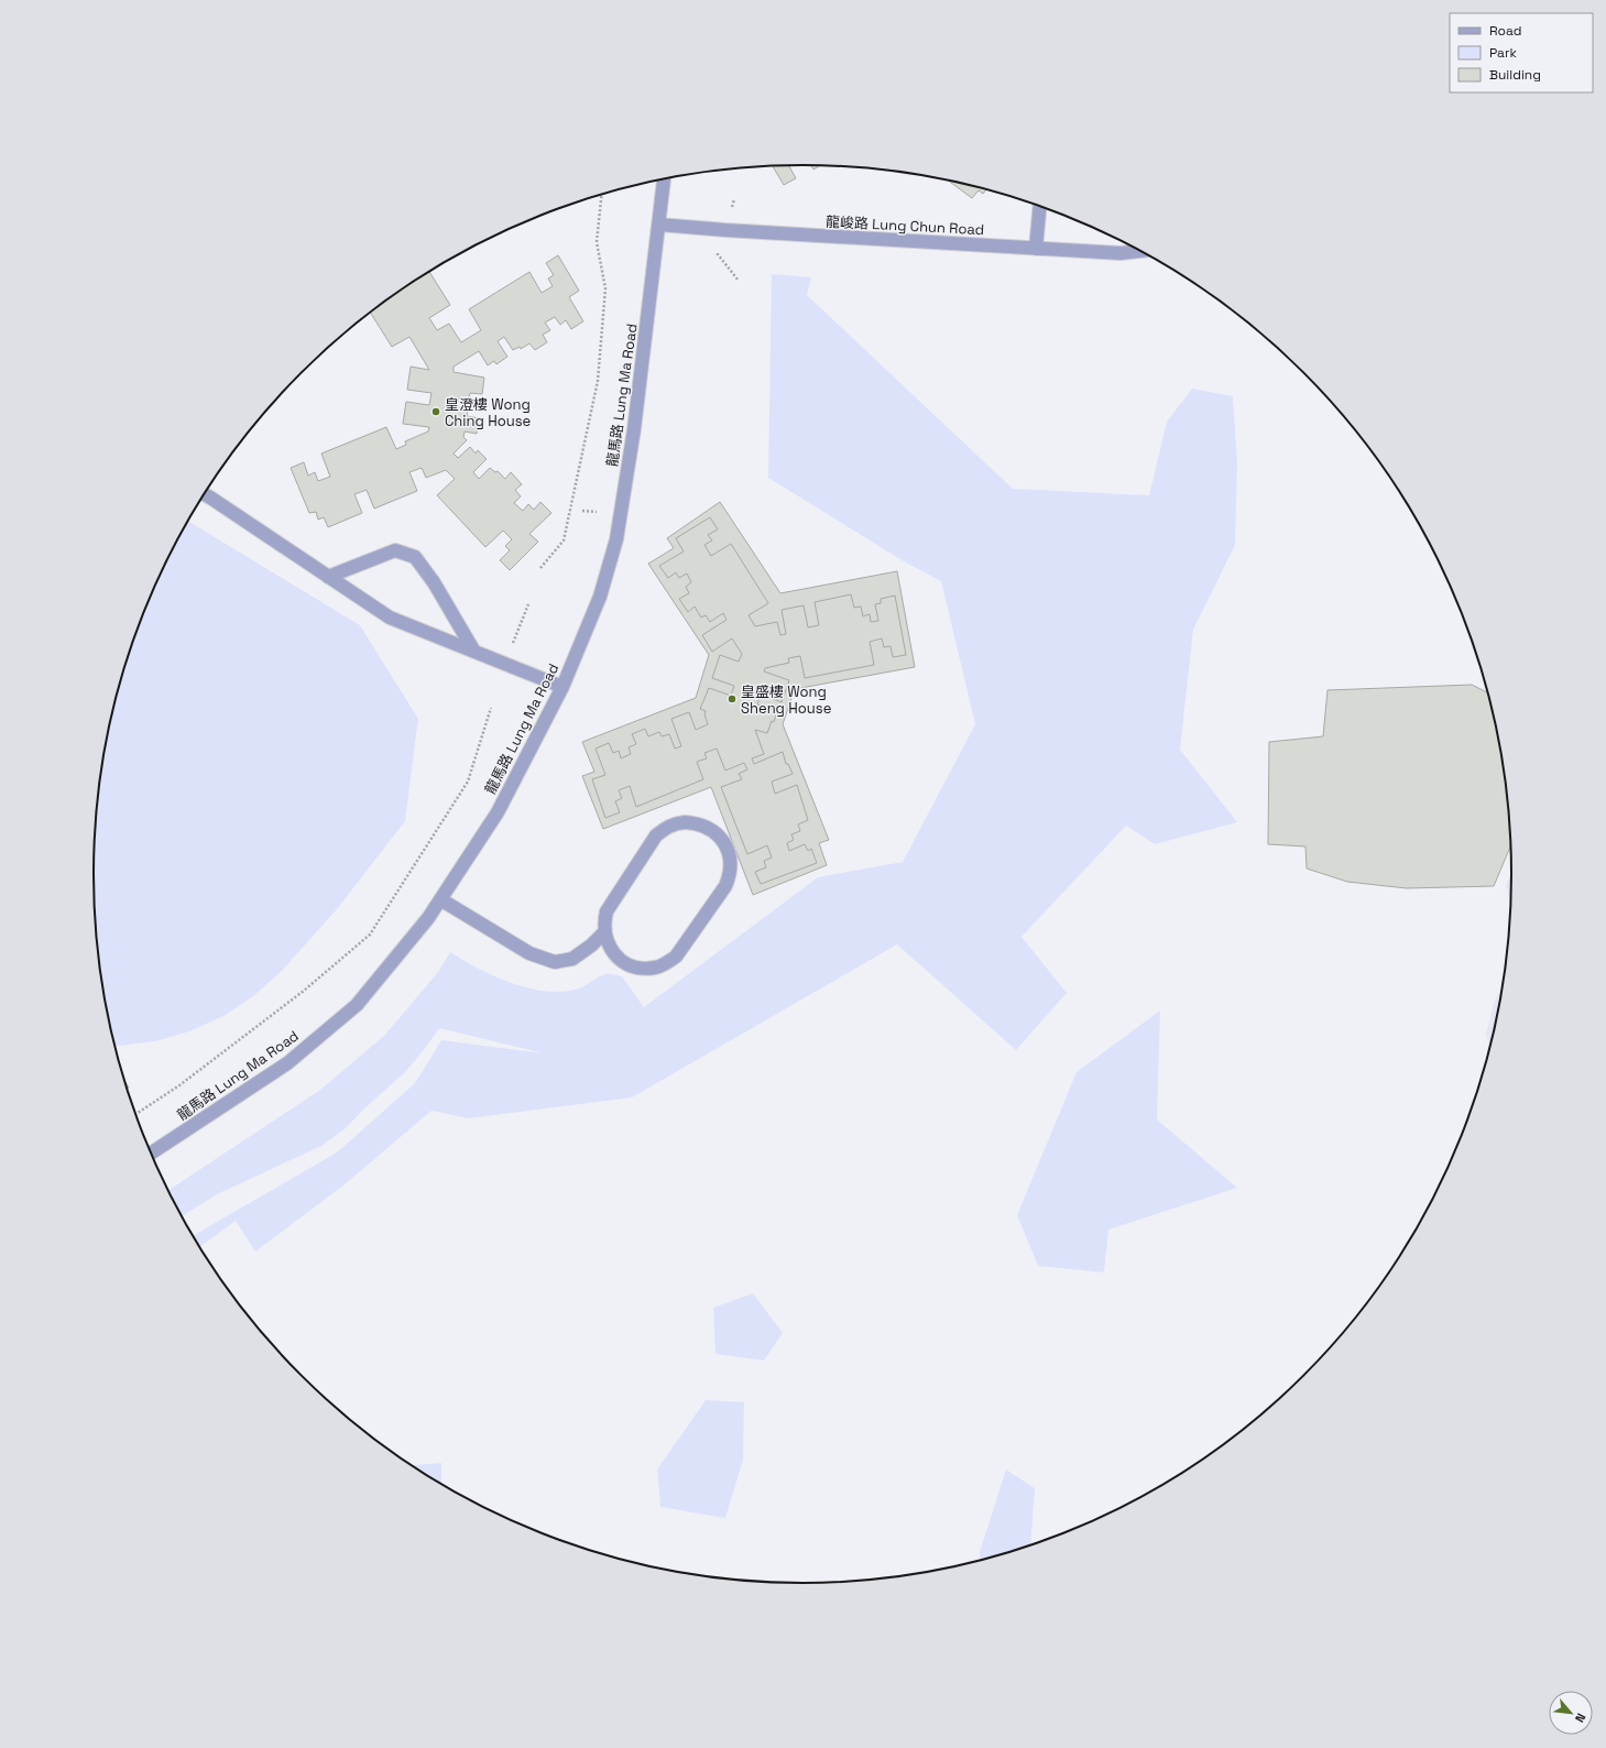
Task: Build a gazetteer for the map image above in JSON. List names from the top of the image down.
{
  "streets": {
    "street": ["龍峻路 Lung Chun Road", "龍馬路 Lung Ma Road"]
  },
  "crossings": [
    ["龍峻路 Lung Chun Road", "龍馬路 Lung Ma Road"]
  ],
  "places": ["皇澄樓 Wong Ching House", "皇盛樓 Wong Sheng House"],
  "legend": ["Road", "Park", "Building"],
  "north": "bottom right"
}
